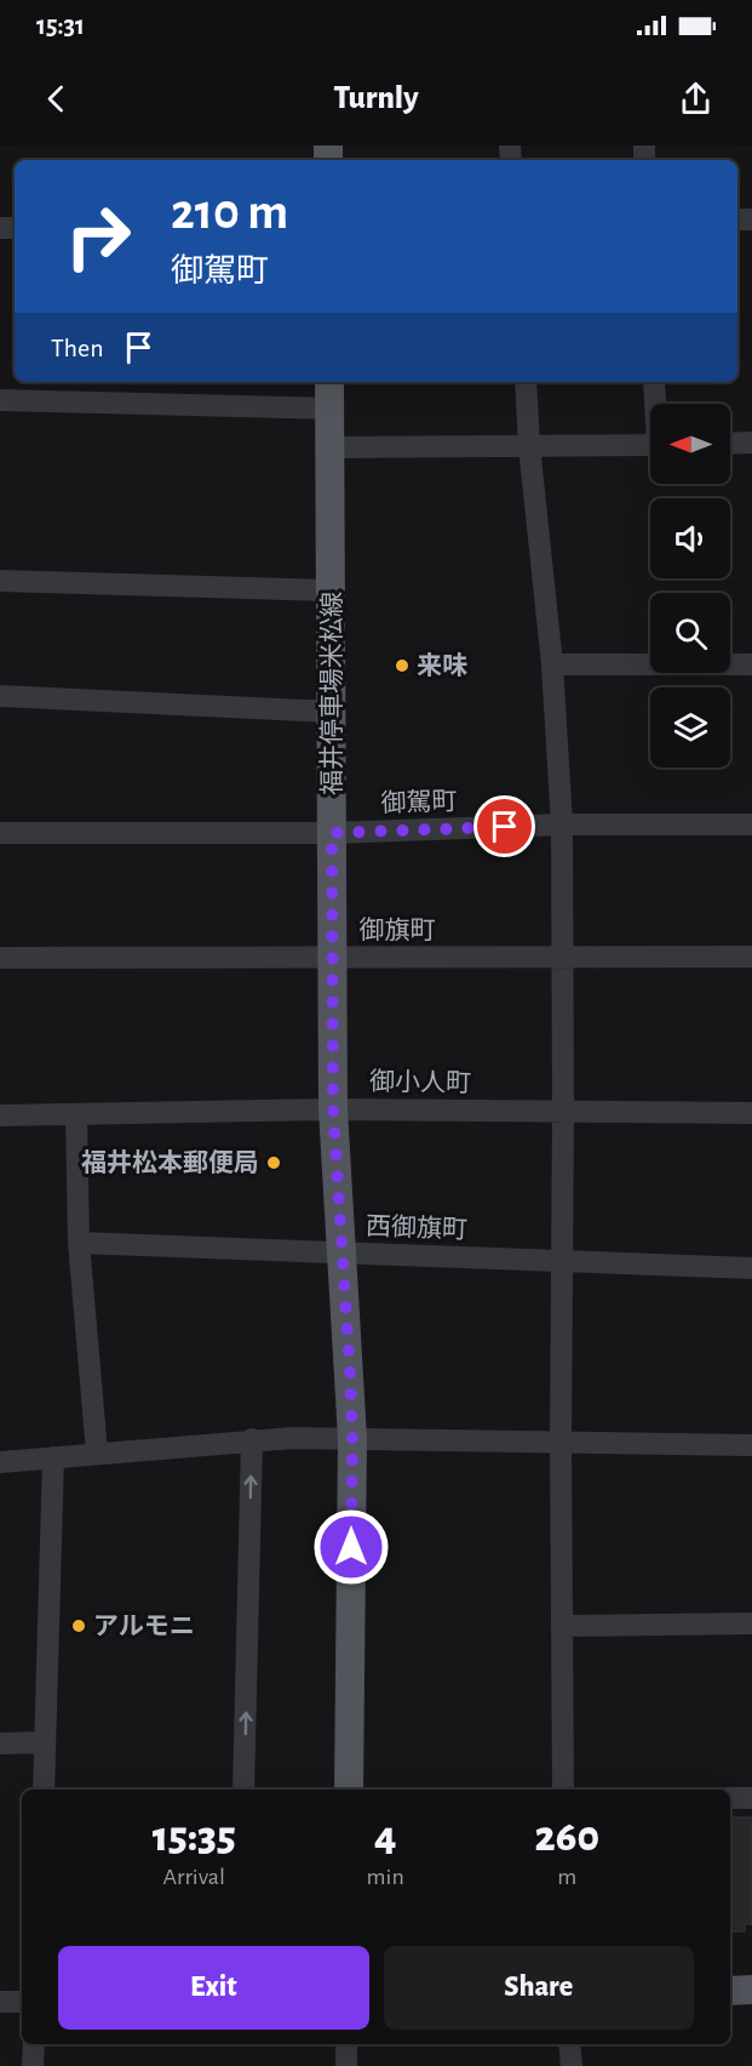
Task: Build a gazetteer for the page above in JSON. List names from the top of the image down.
{
  "streets": {
    "main road": ["福井停車場米松線"],
    "street": [
      "御駕町",
      "御旗町",
      "御小人町",
      "西御旗町"
    ]
  },
  "crossings": [
    ["福井停車場米松線", "御駕町"],
    ["福井停車場米松線", "御旗町"],
    ["福井停車場米松線", "御小人町"],
    ["福井停車場米松線", "西御旗町"]
  ],
  "places": ["来味", "福井松本郵便局", "アルモニ"],
  "north": "left",
  "page": {
    "status": "15:31",
    "header": "Turnly",
    "turn": ["210 m", "御駕町"],
    "then": "Then",
    "eta": [
      "15:35",
      "Arrival",
      "4",
      "min",
      "260",
      "m"
    ],
    "buttons": ["Exit", "Share"]
  }
}
